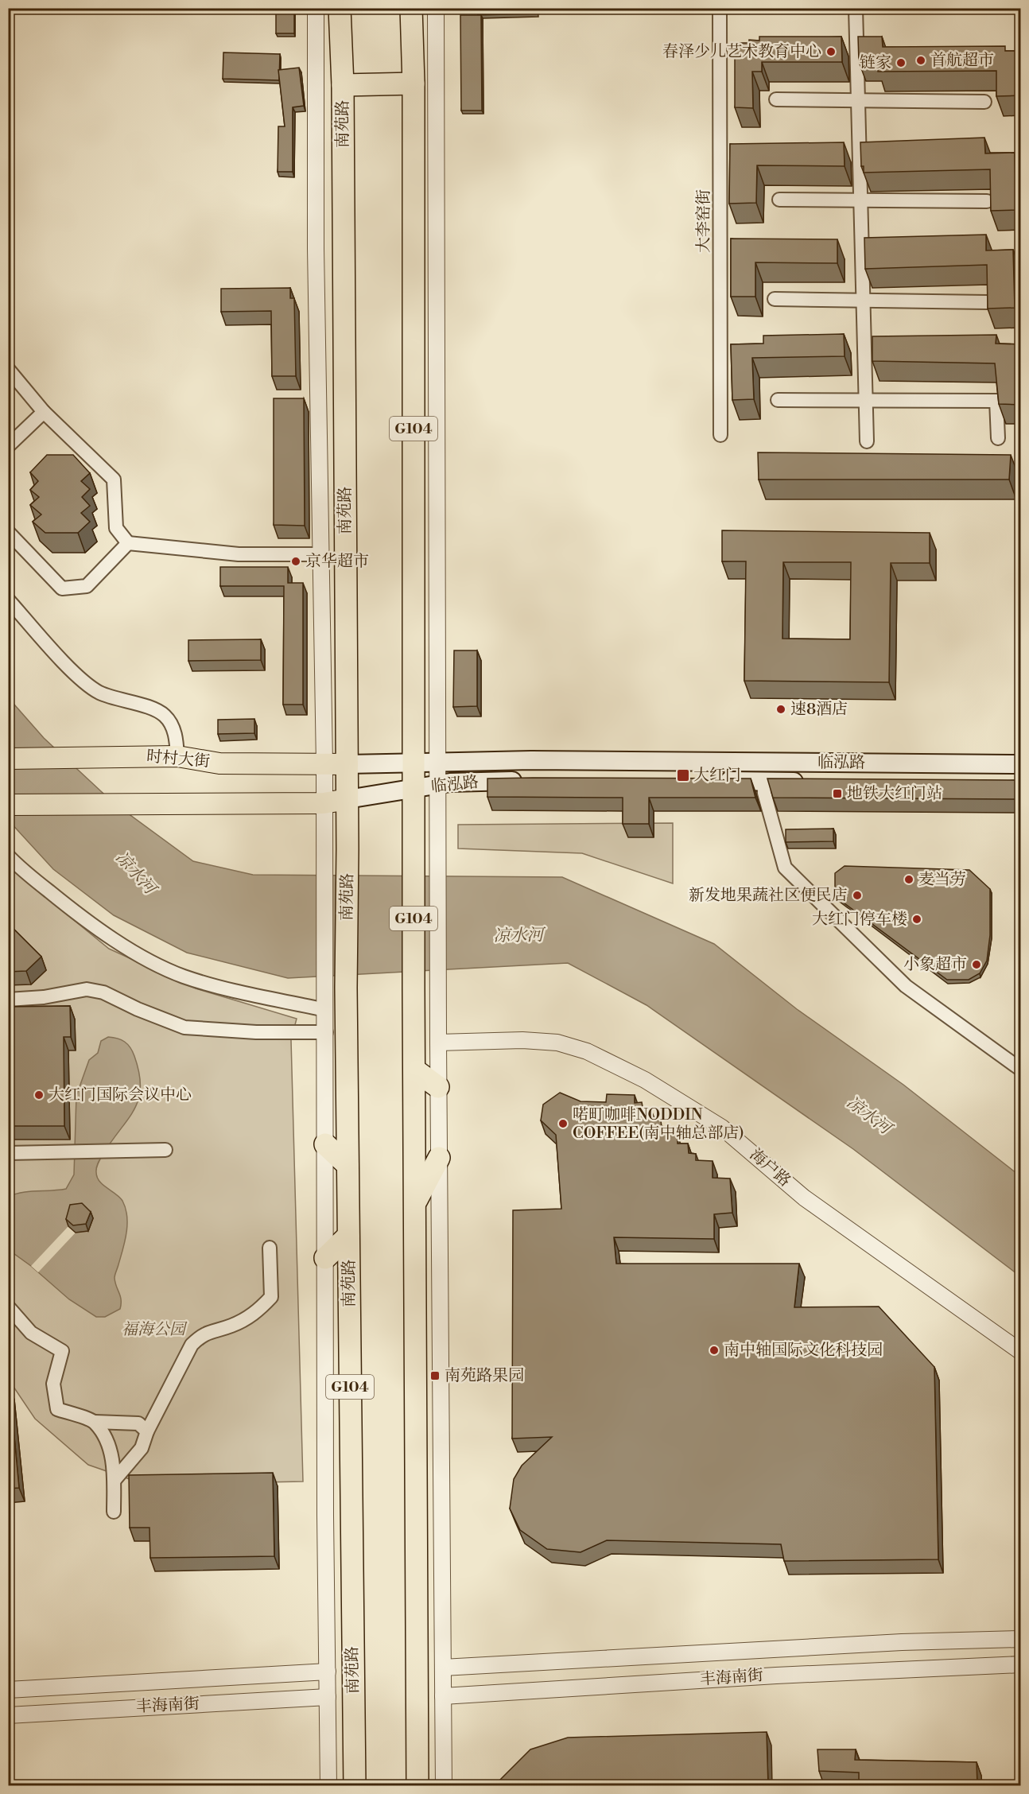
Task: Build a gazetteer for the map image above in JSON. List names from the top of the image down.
{
  "streets": {
    "highway": ["南苑路", "G104"],
    "main road": ["时村大街", "临泓路"],
    "street": ["大李窑街", "海户路", "丰海南街"]
  },
  "crossings": [
    ["南苑路", "时村大街"],
    ["南苑路", "临泓路"],
    ["G104", "临泓路"],
    ["时村大街", "临泓路"]
  ],
  "water": ["凉水河"],
  "parks": ["福海公园"],
  "places": {
    "other": [
      "春泽少儿艺术教育中心",
      "首航超市",
      "链家",
      "京华超市",
      "速8酒店",
      "麦当劳",
      "新发地果蔬社区便民店",
      "大红门停车楼",
      "小象超市",
      "大红门国际会议中心",
      "喏町咖啡NODDIN COFFEE(南中轴总部店)",
      "南中轴国际文化科技园"
    ],
    "transit": ["大红门", "地铁大红门站", "南苑路果园"]
  }
}
